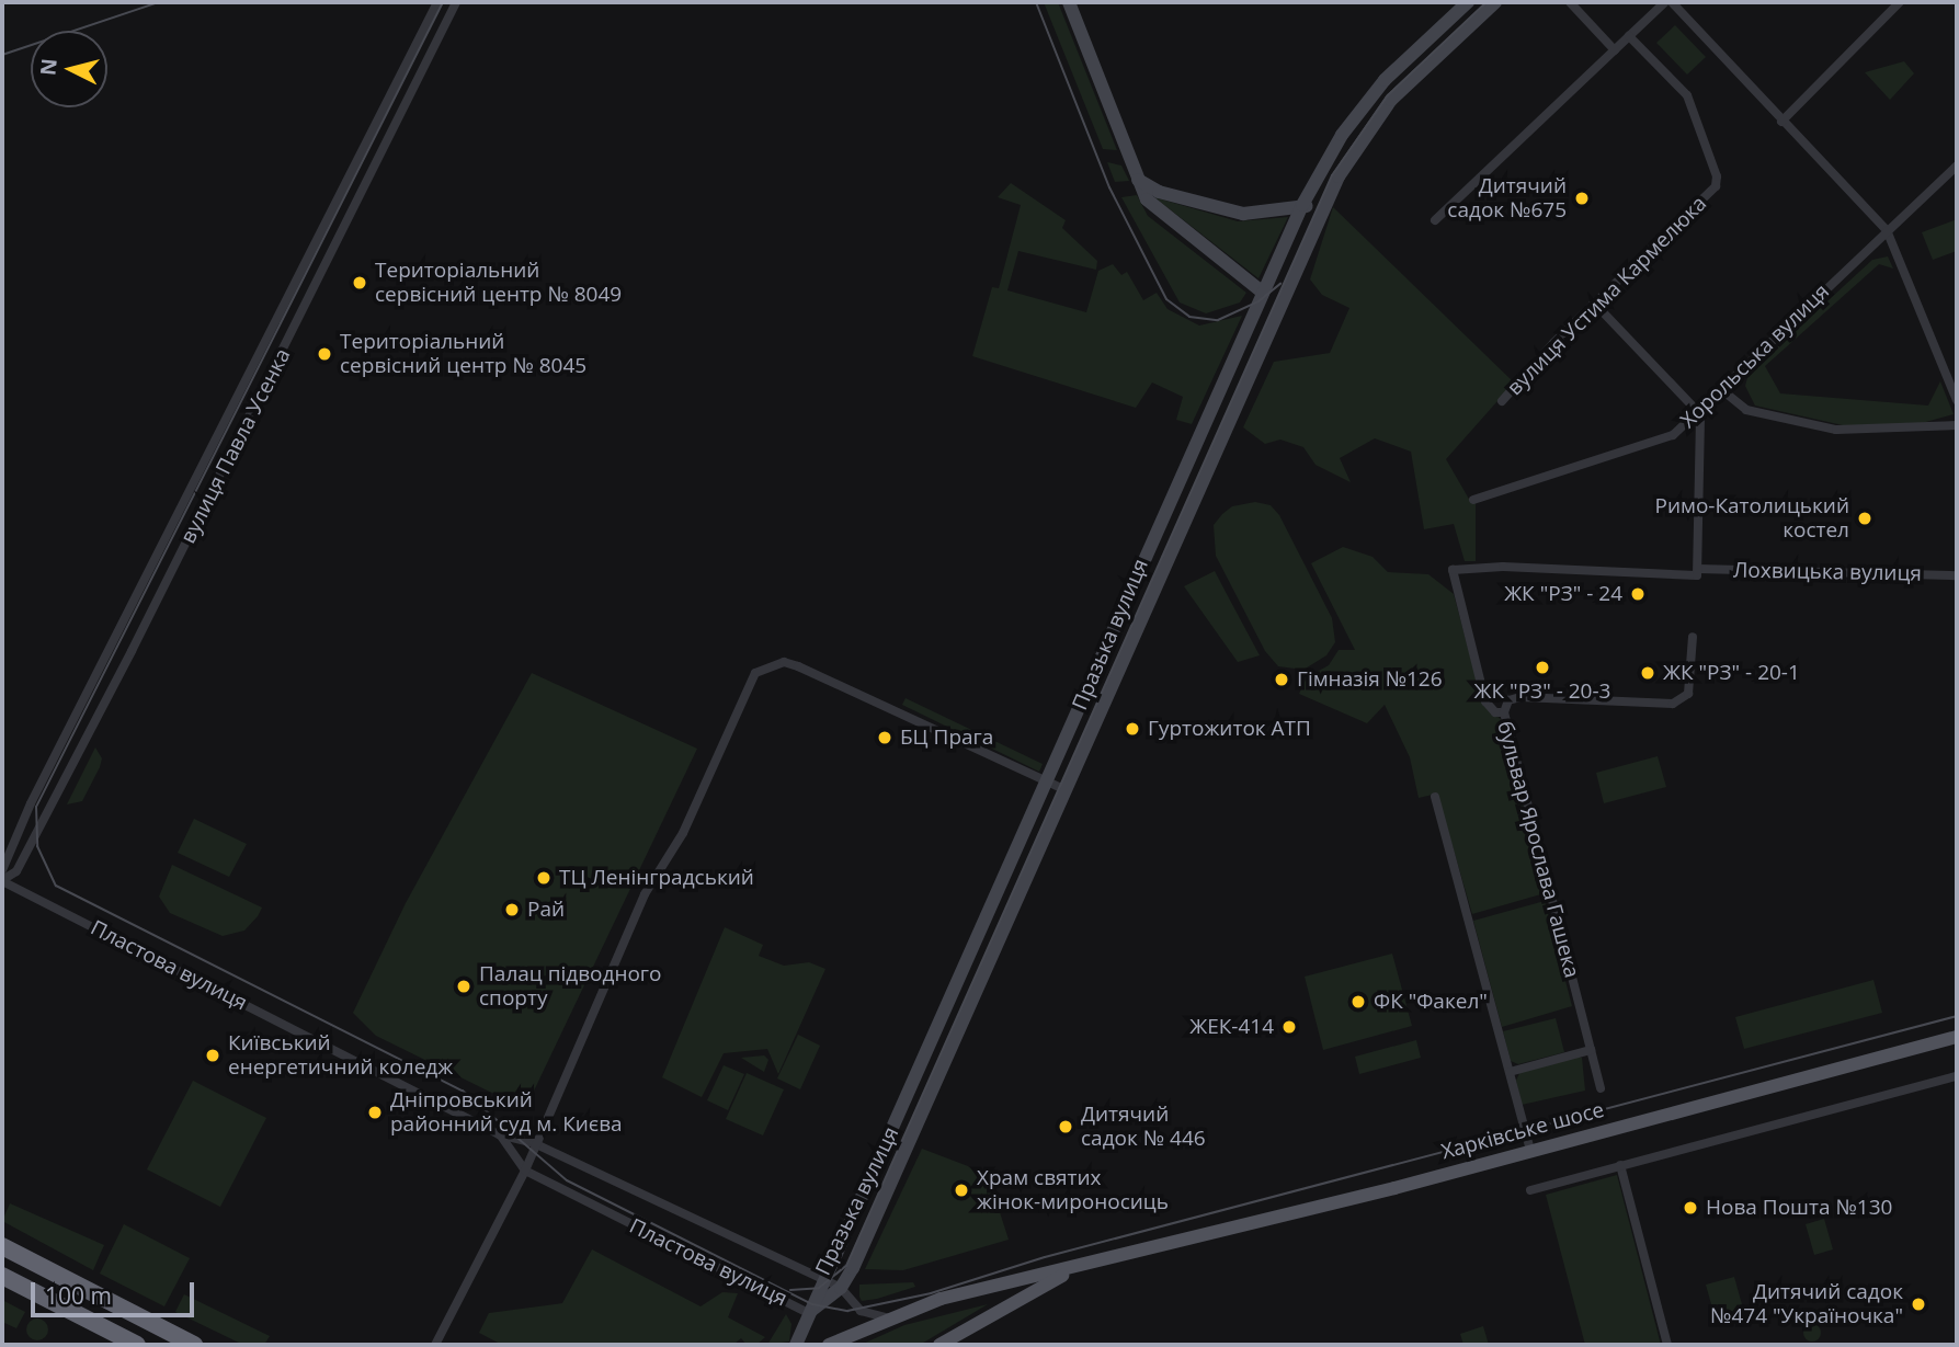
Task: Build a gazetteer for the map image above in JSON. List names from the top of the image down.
{
  "streets": {
    "main road": ["Харківське шосе"],
    "street": [
      "вулиця Устима Кармелюка",
      "Хорольська вулиця",
      "вулиця Павла Усенка",
      "Лохвицька вулиця",
      "Празька вулиця",
      "бульвар Ярослава Гашека",
      "Пластова вулиця"
    ]
  },
  "crossings": [
    ["вулиця Павла Усенка", "Пластова вулиця"],
    ["Лохвицька вулиця", "бульвар Ярослава Гашека"],
    ["Празька вулиця", "Пластова вулиця"],
    ["Пластова вулиця", "Харківське шосе"]
  ],
  "places": [
    "Дитячий садок №675",
    "Територіальний сервісний центр № 8049",
    "Територіальний сервісний центр № 8045",
    "Римо-Католицький костел",
    "ЖК \"РЗ\" - 24",
    "ЖК \"РЗ\" - 20-3",
    "ЖК \"РЗ\" - 20-1",
    "Гімназія №126",
    "Гуртожиток АТП",
    "БЦ Прага",
    "ТЦ Ленінградський",
    "Рай",
    "Палац підводного спорту",
    "ФК \"Факел\"",
    "ЖЕК-414",
    "Київський енергетичний коледж",
    "Дніпровський районний суд м. Києва",
    "Дитячий садок № 446",
    "Храм святих жінок-мироносиць",
    "Нова Пошта №130",
    "Дитячий садок №474 \"Україночка\""
  ],
  "scale_bar": "100 m",
  "north": "left"
}
